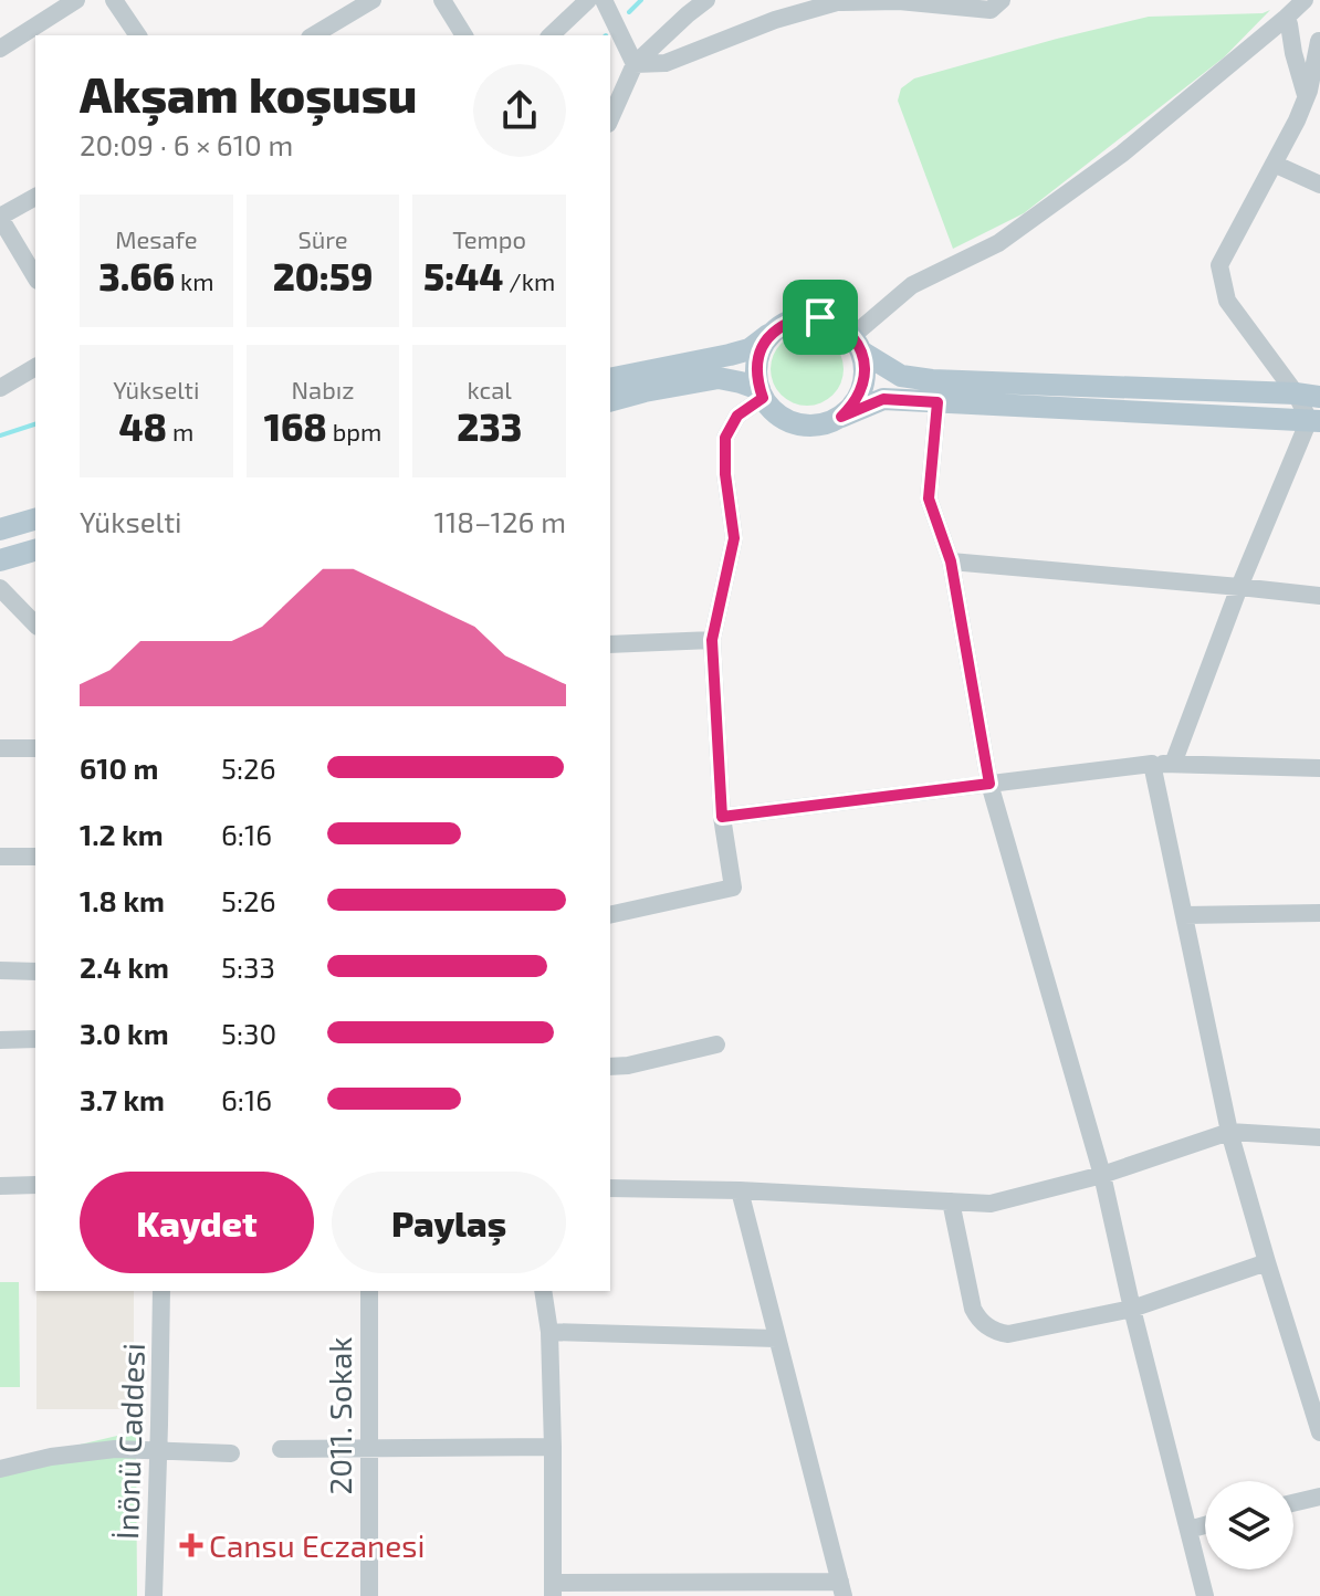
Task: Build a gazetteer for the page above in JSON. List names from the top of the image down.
{
  "streets": {
    "street": ["2011. Sokak", "İnönü Caddesi"]
  },
  "places": {
    "health": ["Cansu Eczanesi"]
  },
  "page": {
    "heading": ["Akşam koşusu", "20:09 · 6 × 610 m"],
    "stats": [
      ["Mesafe", "3.66 km"],
      ["Süre", "20:59"],
      ["Tempo", "5:44 /km"],
      ["Yükselti", "48 m"],
      ["Nabız", "168 bpm"],
      ["kcal", "233"]
    ],
    "chart": ["Yükselti", "118–126 m"],
    "list": [
      {
        "name": "610 m",
        "note": "5:26"
      },
      {
        "name": "1.2 km",
        "note": "6:16"
      },
      {
        "name": "1.8 km",
        "note": "5:26"
      },
      {
        "name": "2.4 km",
        "note": "5:33"
      },
      {
        "name": "3.0 km",
        "note": "5:30"
      },
      {
        "name": "3.7 km",
        "note": "6:16"
      }
    ],
    "buttons": ["Kaydet", "Paylaş"]
  }
}
